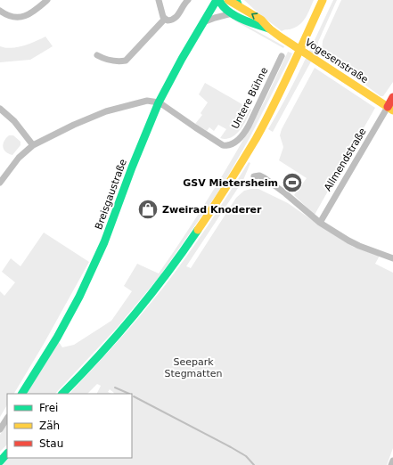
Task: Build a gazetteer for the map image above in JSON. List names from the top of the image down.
{
  "streets": {
    "street": [
      "Vogesenstraße",
      "Untere Bühne",
      "Allmendstraße",
      "Breisgaustraße"
    ]
  },
  "crossings": [
    ["Vogesenstraße", "Allmendstraße"],
    ["Vogesenstraße", "Breisgaustraße"],
    ["Untere Bühne", "Breisgaustraße"]
  ],
  "parks": ["Seepark Stegmatten"],
  "places": {
    "sports": ["GSV Mietersheim"],
    "shop": ["Zweirad Knoderer"]
  },
  "legend": ["Frei", "Zäh", "Stau"]
}
